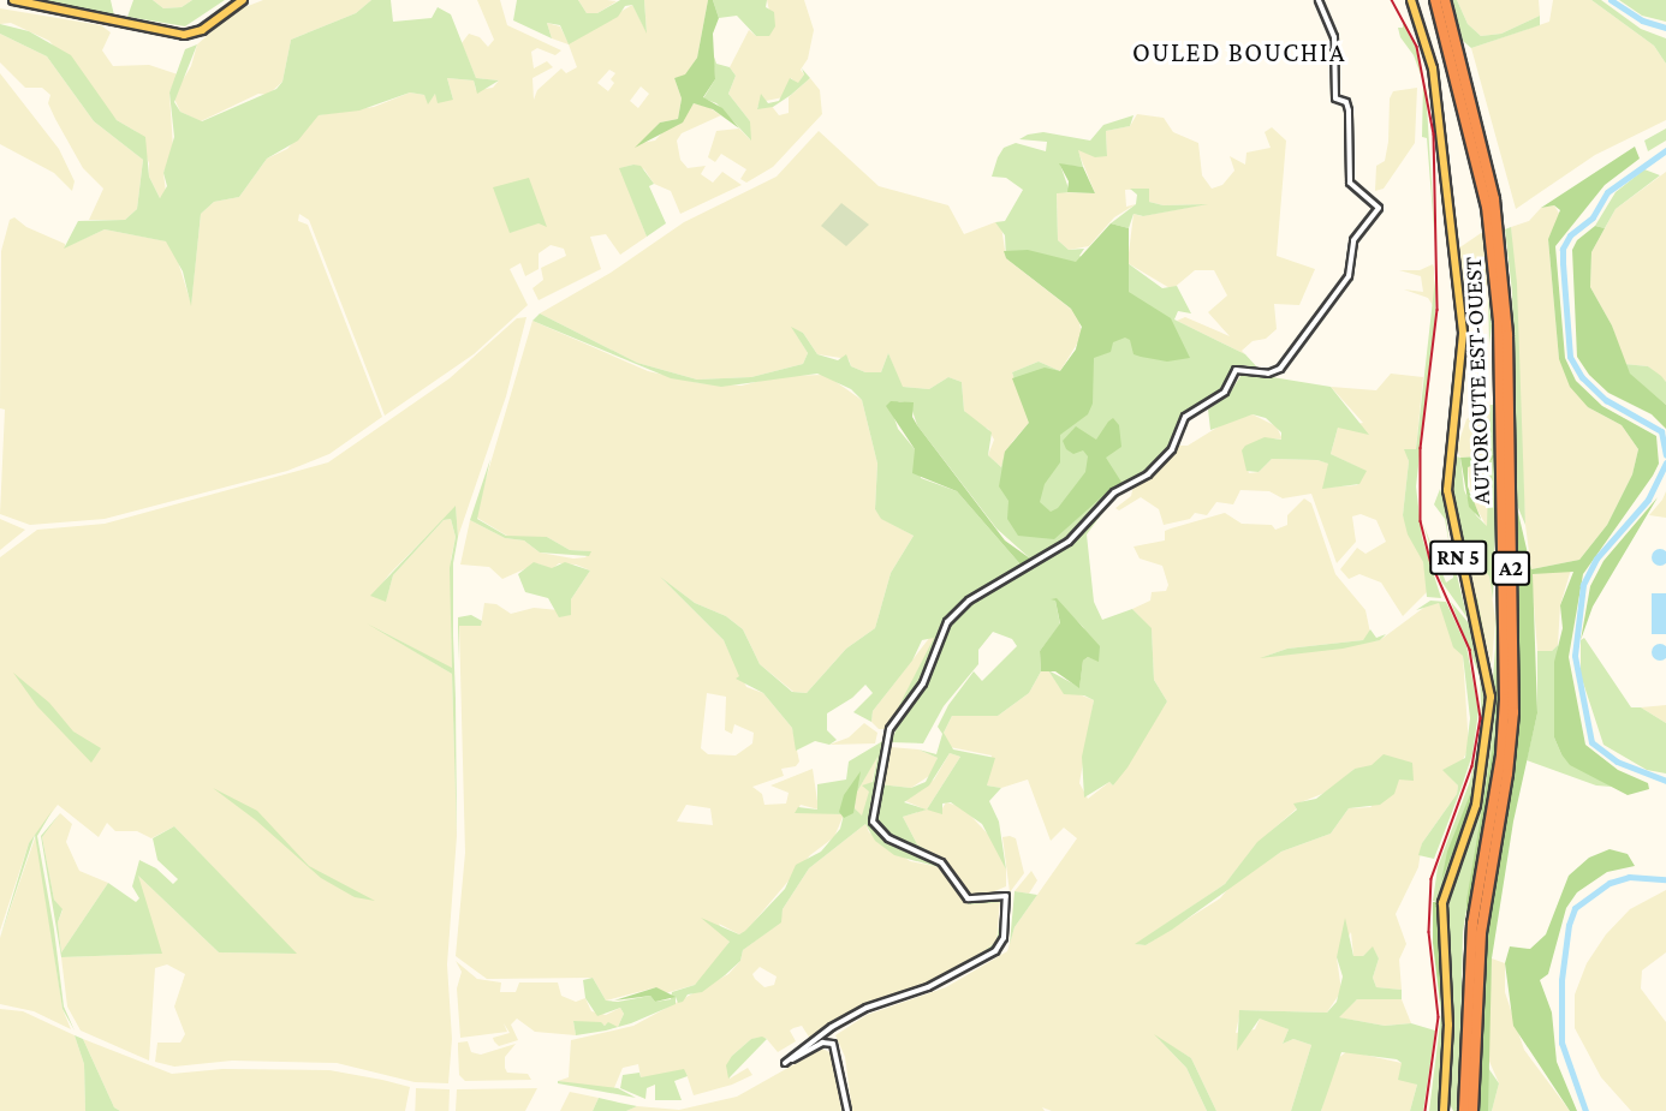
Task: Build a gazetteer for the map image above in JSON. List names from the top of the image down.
{
  "streets": {
    "highway": ["AUTOROUTE EST-OUEST", "A2"],
    "main road": ["RN 5"]
  },
  "districts": ["OULED BOUCHIA"]
}
